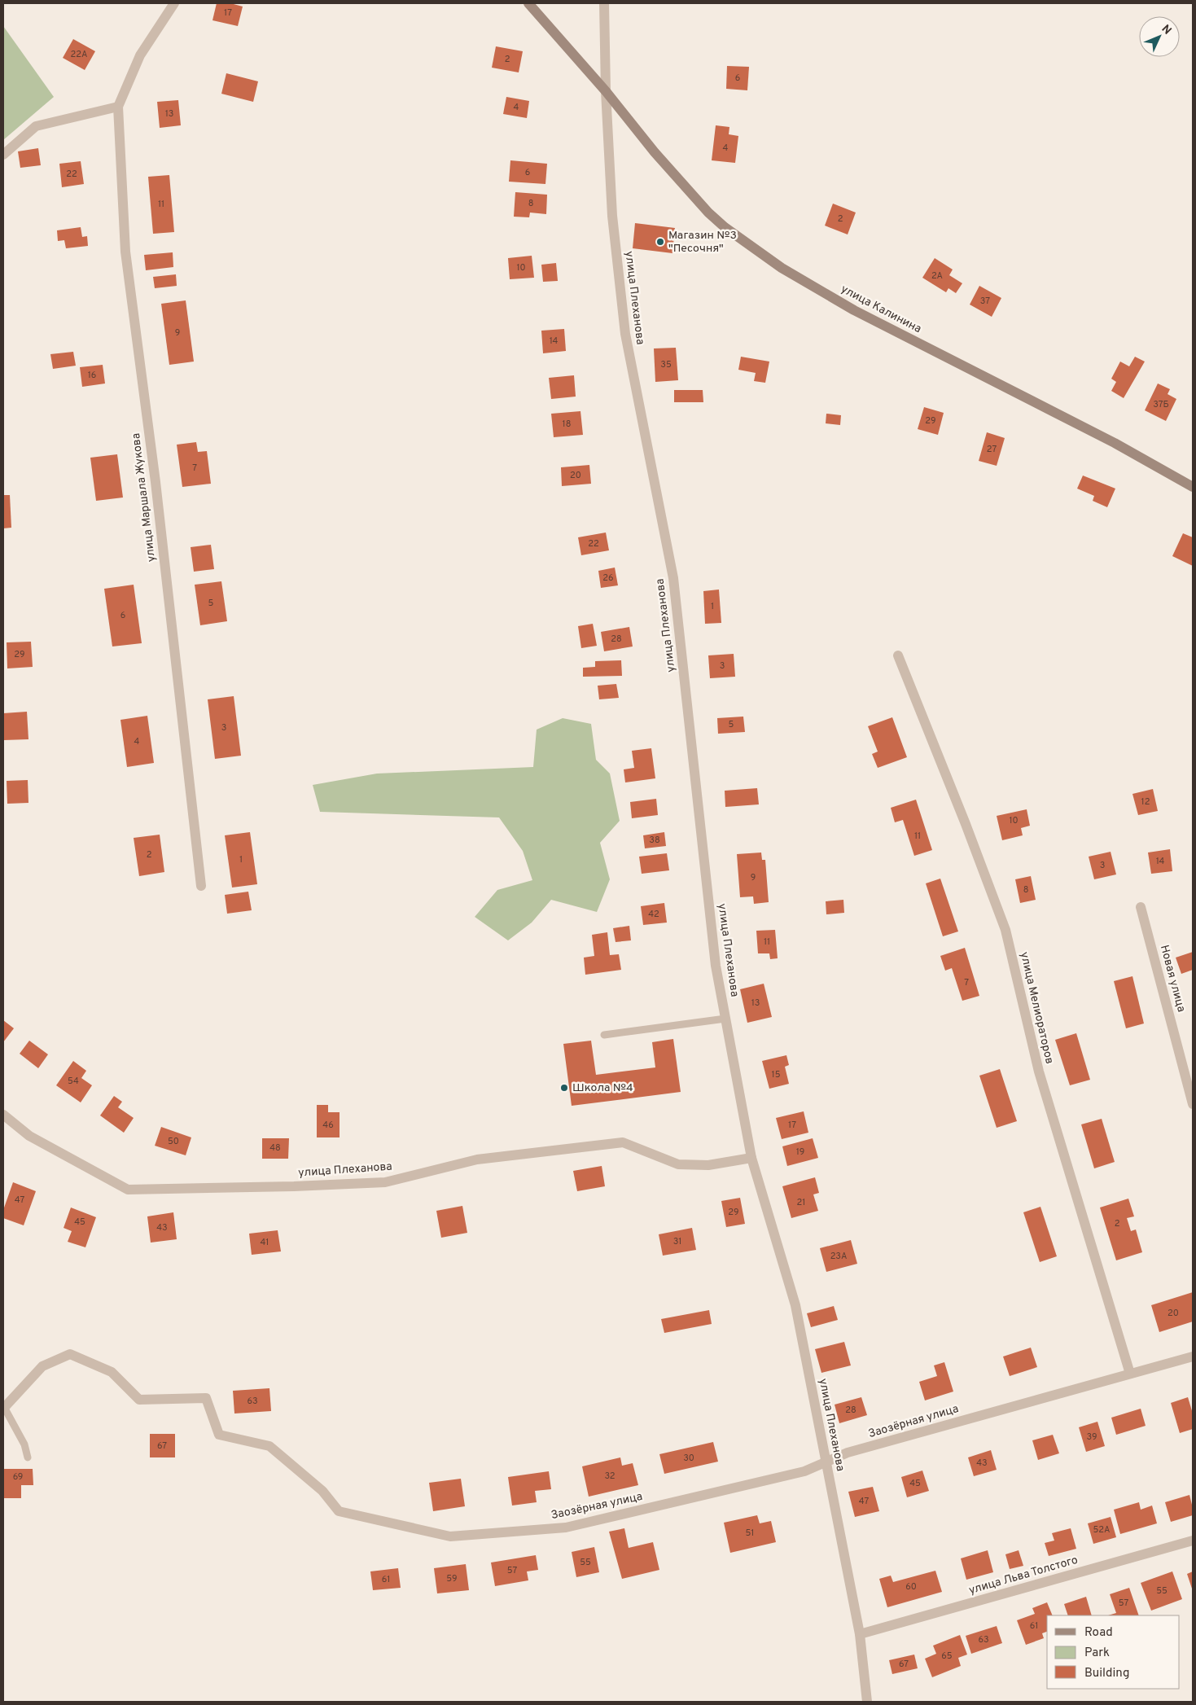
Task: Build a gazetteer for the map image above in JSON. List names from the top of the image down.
{
  "streets": {
    "main road": ["улица Калинина"],
    "street": [
      "улица Плеханова",
      "улица Маршала Жукова",
      "Новая улица",
      "улица Мелиораторов",
      "Заозёрная улица",
      "улица Льва Толстого"
    ]
  },
  "crossings": [
    ["улица Плеханова", "улица Калинина"],
    ["улица Плеханова", "Заозёрная улица"],
    ["улица Плеханова", "улица Льва Толстого"],
    ["улица Мелиораторов", "Заозёрная улица"]
  ],
  "places": ["Магазин №3 \"Песочня\"", "Школа №4"],
  "house_numbers": [
    "17",
    "22А",
    "2",
    "6",
    "4",
    "13",
    "4",
    "6",
    "22",
    "8",
    "11",
    "2",
    "10",
    "2А",
    "37",
    "9",
    "14",
    "35",
    "16",
    "37Б",
    "29",
    "18",
    "27",
    "7",
    "20",
    "22",
    "26",
    "5",
    "1",
    "6",
    "28",
    "29",
    "3",
    "5",
    "3",
    "4",
    "12",
    "10",
    "11",
    "38",
    "2",
    "1",
    "14",
    "3",
    "9",
    "8",
    "42",
    "11",
    "7",
    "13",
    "15",
    "54",
    "46",
    "17",
    "50",
    "48",
    "19",
    "47",
    "21",
    "29",
    "45",
    "2",
    "43",
    "31",
    "41",
    "23А",
    "20",
    "63",
    "28",
    "39",
    "67",
    "30",
    "43",
    "32",
    "69",
    "45",
    "47",
    "52А",
    "51",
    "55",
    "57",
    "59",
    "61",
    "60",
    "55",
    "57",
    "61",
    "63",
    "65",
    "67"
  ],
  "legend": ["Road", "Park", "Building"],
  "north": "top right"
}
